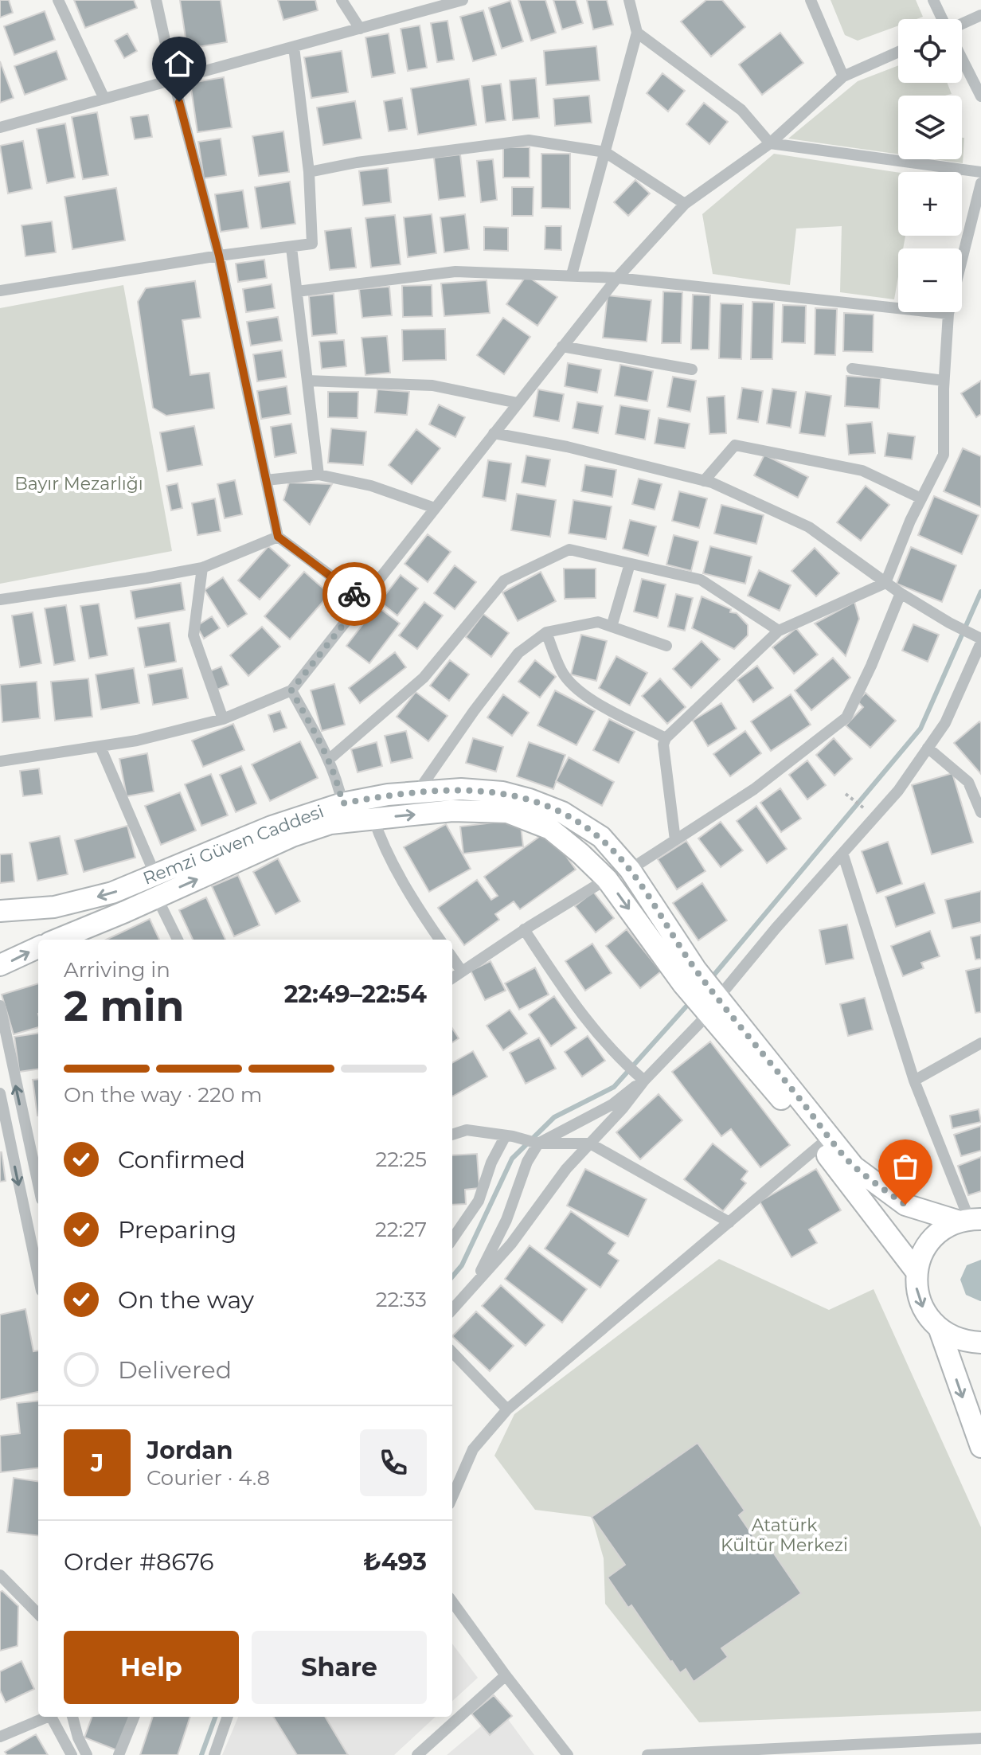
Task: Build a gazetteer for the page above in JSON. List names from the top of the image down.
{
  "streets": {
    "main road": ["Remzi Güven Caddesi"]
  },
  "parks": ["Bayır Mezarlığı", "Atatürk Kültür Merkezi"],
  "page": {
    "map_buttons": ["+", "−"],
    "heading": ["2 min", "Arriving in", "22:49–22:54"],
    "panel": [
      "Jordan",
      "Courier · 4.8",
      "Order #8676",
      "₺493"
    ],
    "bar": "On the way · 220 m",
    "list": [
      ["Confirmed", "22:25"],
      ["Preparing", "22:27"],
      ["On the way", "22:33"],
      "Delivered"
    ],
    "round": "J",
    "buttons": ["Help", "Share"]
  }
}
